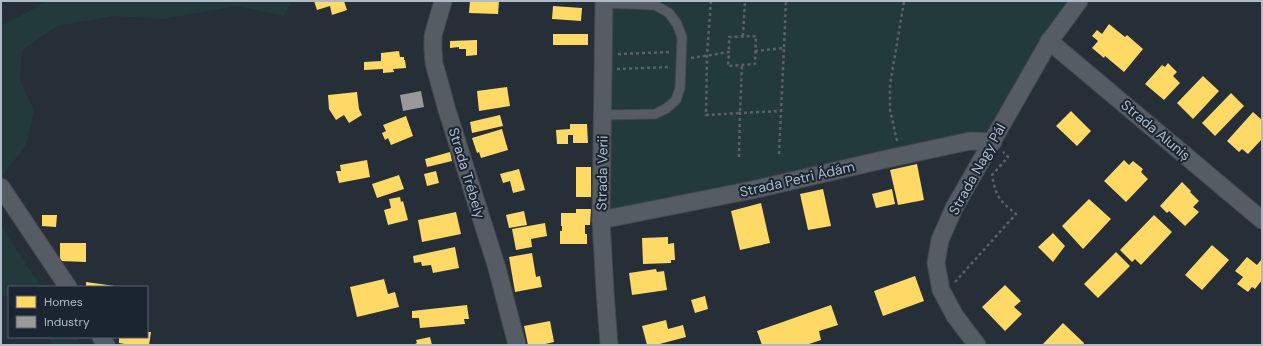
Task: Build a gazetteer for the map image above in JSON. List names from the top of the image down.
{
  "streets": {
    "street": [
      "Strada Aluniș",
      "Strada Nagy Pál",
      "Strada Trébely",
      "Strada Verii",
      "Strada Petri Ádám"
    ]
  },
  "crossings": [
    ["Strada Aluniș", "Strada Nagy Pál"],
    ["Strada Nagy Pál", "Strada Petri Ádám"],
    ["Strada Verii", "Strada Petri Ádám"]
  ],
  "legend": ["Homes", "Industry"]
}
